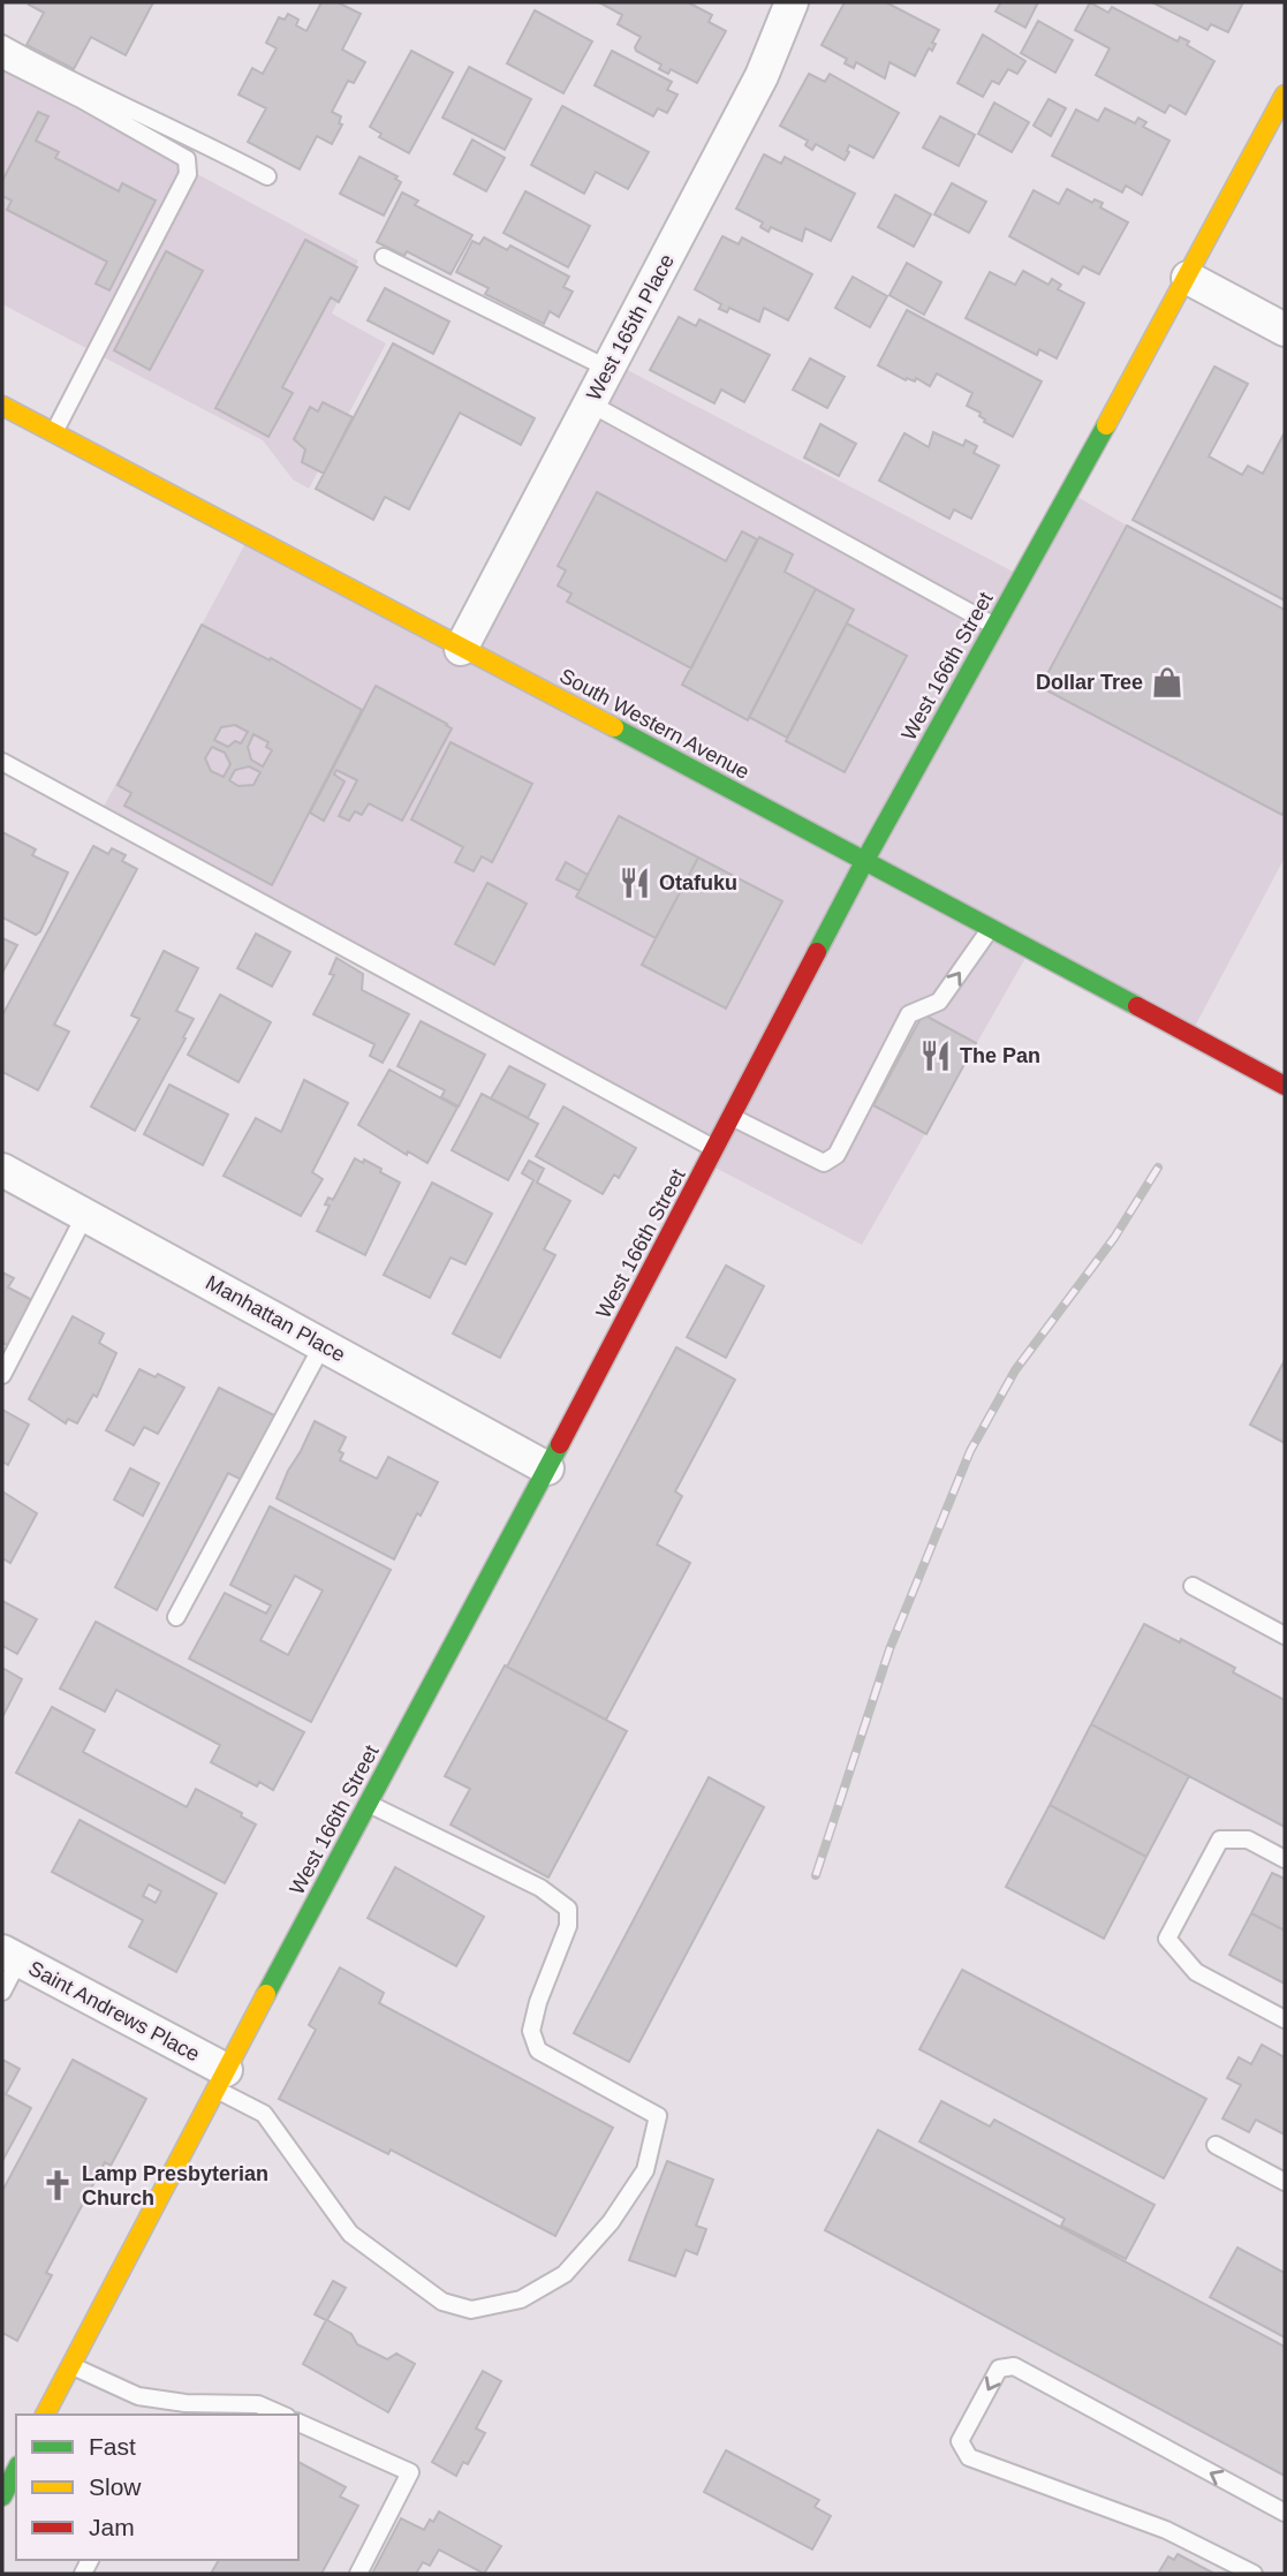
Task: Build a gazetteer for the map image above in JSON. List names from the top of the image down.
{
  "streets": {
    "street": [
      "West 165th Place",
      "West 166th Street",
      "South Western Avenue",
      "Manhattan Place",
      "Saint Andrews Place"
    ]
  },
  "crossings": [
    ["West 165th Place", "South Western Avenue"],
    ["West 166th Street", "South Western Avenue"],
    ["West 166th Street", "Manhattan Place"],
    ["West 166th Street", "Saint Andrews Place"]
  ],
  "places": {
    "shop": ["Dollar Tree"],
    "restaurant": ["Otafuku", "The Pan"],
    "church": ["Lamp Presbyterian Church"]
  },
  "legend": ["Fast", "Slow", "Jam"]
}
